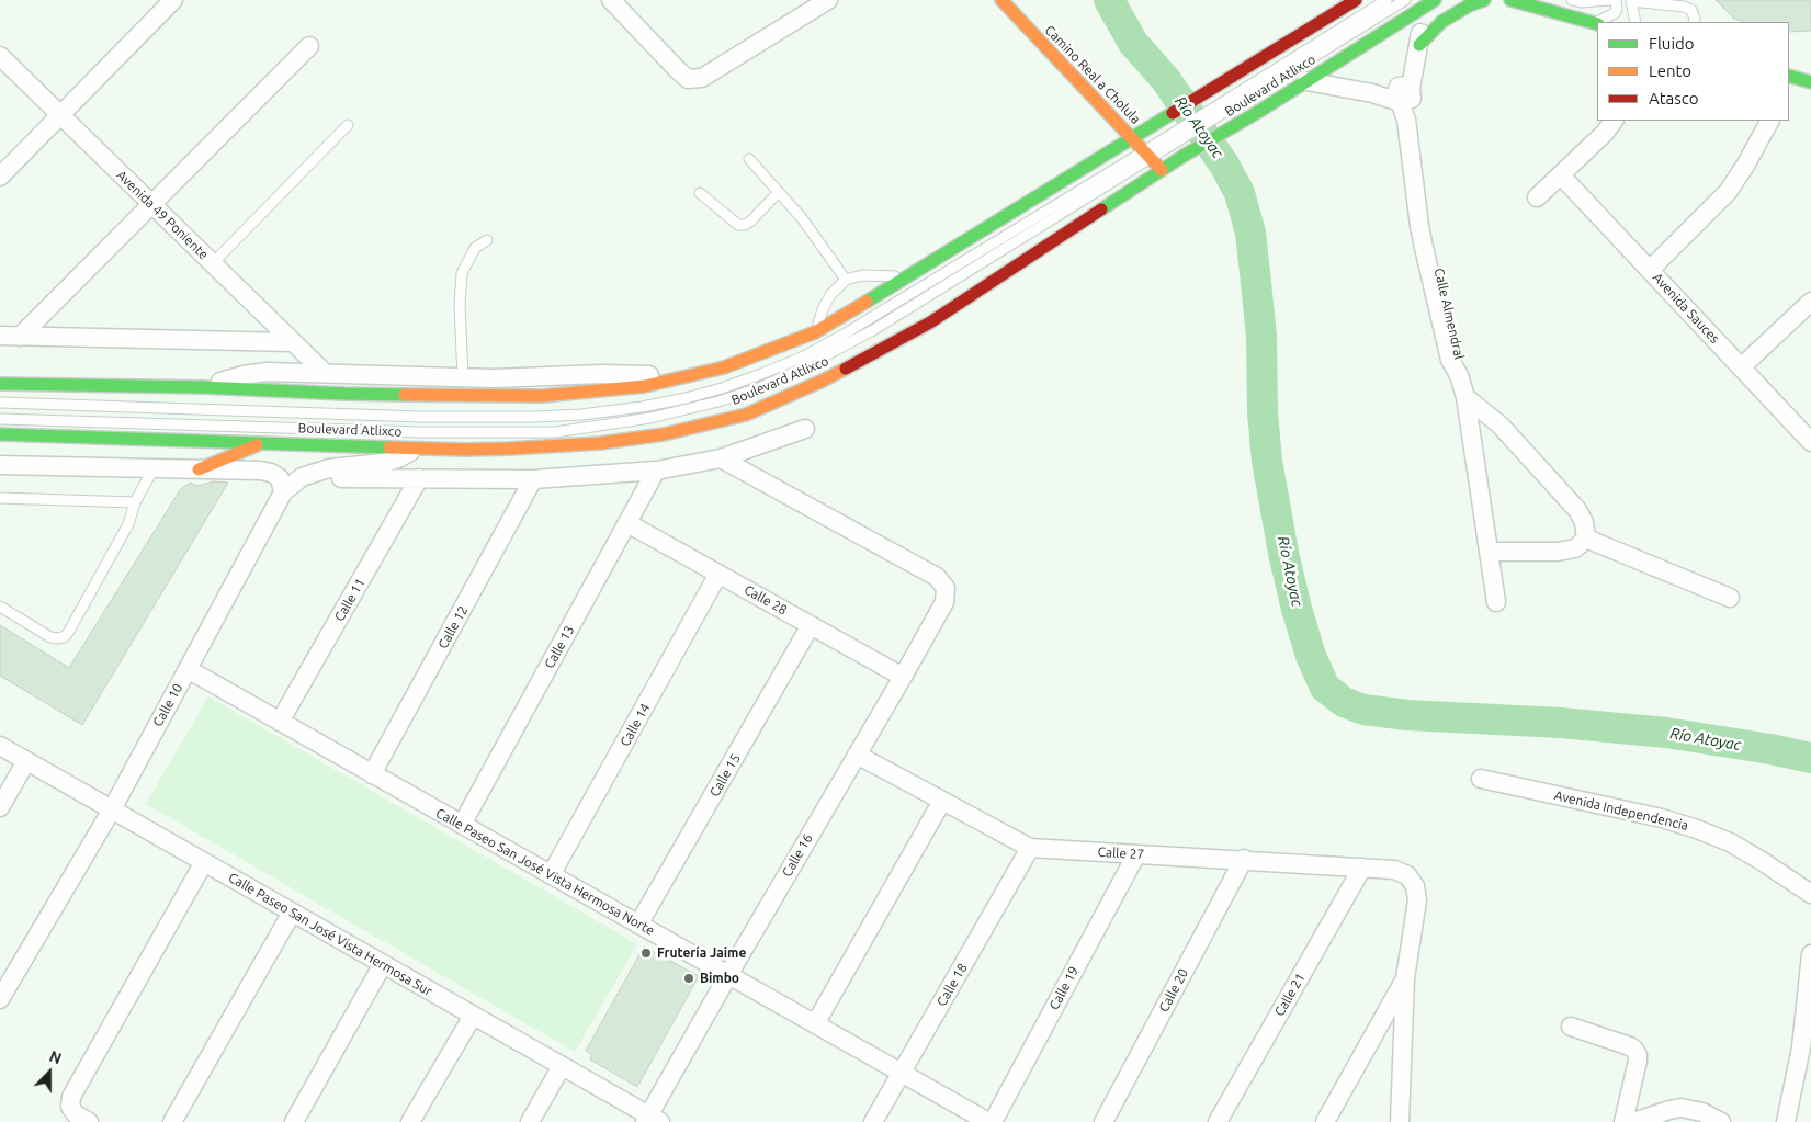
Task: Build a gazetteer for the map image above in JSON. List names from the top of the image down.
{
  "streets": {
    "main road": ["Camino Real a Cholula", "Boulevard Atlixco"],
    "street": [
      "Avenida 49 Poniente",
      "Avenida Sauces",
      "Calle Almendral",
      "Calle 11",
      "Calle 28",
      "Calle 12",
      "Calle 13",
      "Calle 10",
      "Calle 14",
      "Calle 15",
      "Avenida Independencia",
      "Calle 27",
      "Calle 16",
      "Calle Paseo San José Vista Hermosa Norte",
      "Calle Paseo San José Vista Hermosa Sur",
      "Calle 18",
      "Calle 19",
      "Calle 20",
      "Calle 21"
    ]
  },
  "crossings": [
    ["Camino Real a Cholula", "Boulevard Atlixco"],
    ["Boulevard Atlixco", "Calle Almendral"],
    ["Calle 11", "Calle Paseo San José Vista Hermosa Norte"],
    ["Calle 28", "Calle 13"],
    ["Calle 28", "Calle 14"],
    ["Calle 28", "Calle 15"],
    ["Calle 28", "Calle 16"],
    ["Calle 12", "Calle Paseo San José Vista Hermosa Norte"],
    ["Calle 13", "Calle Paseo San José Vista Hermosa Norte"],
    ["Calle 10", "Calle Paseo San José Vista Hermosa Norte"],
    ["Calle 10", "Calle Paseo San José Vista Hermosa Sur"],
    ["Calle 14", "Calle Paseo San José Vista Hermosa Norte"],
    ["Calle 15", "Calle Paseo San José Vista Hermosa Norte"],
    ["Calle 27", "Calle 16"],
    ["Calle 27", "Calle 18"],
    ["Calle 27", "Calle 19"],
    ["Calle 27", "Calle 20"],
    ["Calle 27", "Calle 21"],
    ["Calle 16", "Calle Paseo San José Vista Hermosa Norte"],
    ["Calle 16", "Calle Paseo San José Vista Hermosa Sur"],
    ["Calle Paseo San José Vista Hermosa Norte", "Calle 18"]
  ],
  "water": ["Río Atoyac"],
  "places": ["Frutería Jaime", "Bimbo"],
  "legend": ["Fluido", "Lento", "Atasco"],
  "north": "top"
}
